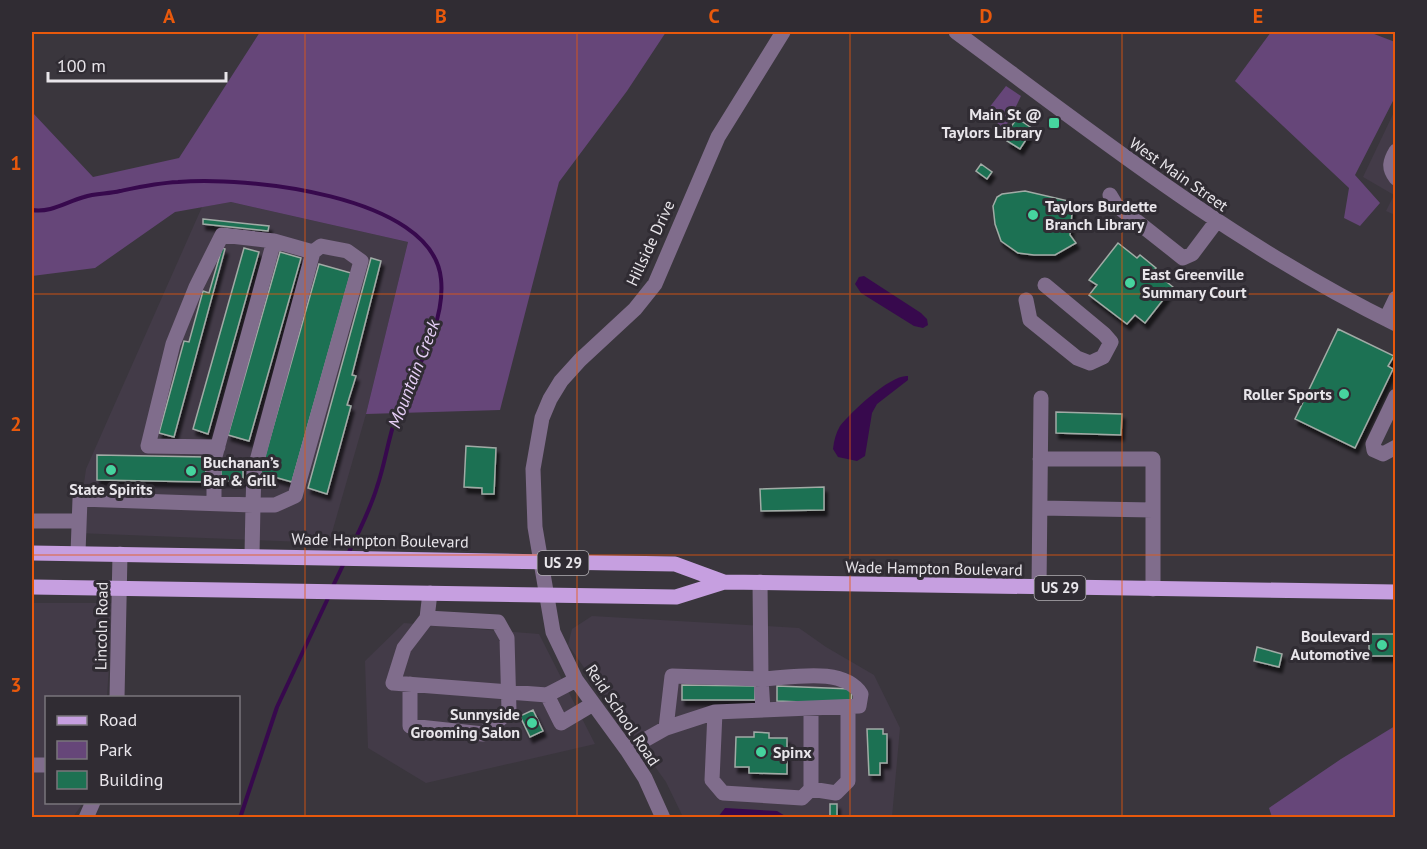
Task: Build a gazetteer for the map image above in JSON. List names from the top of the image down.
{
  "streets": {
    "main road": ["Wade Hampton Boulevard", "US 29"],
    "street": [
      "West Main Street",
      "Hillside Drive",
      "Lincoln Road",
      "Reid School Road"
    ]
  },
  "crossings": [
    ["Hillside Drive", "Wade Hampton Boulevard"],
    ["Hillside Drive", "Reid School Road"],
    ["Wade Hampton Boulevard", "Lincoln Road"],
    ["Wade Hampton Boulevard", "Reid School Road"]
  ],
  "water": ["Mountain Creek"],
  "places": {
    "transit": ["Main St @ Taylors Library"],
    "other": [
      "Taylors Burdette Branch Library",
      "East Greenville Summary Court",
      "Roller Sports",
      "State Spirits",
      "Buchanan’s Bar & Grill",
      "Boulevard Automotive",
      "Sunnyside Grooming Salon",
      "Spinx"
    ]
  },
  "legend": ["Road", "Park", "Building"],
  "scale_bar": "100 m",
  "grid": {
    "columns": [
      "A",
      "B",
      "C",
      "D",
      "E"
    ],
    "rows": ["1", "2", "3"]
  }
}
